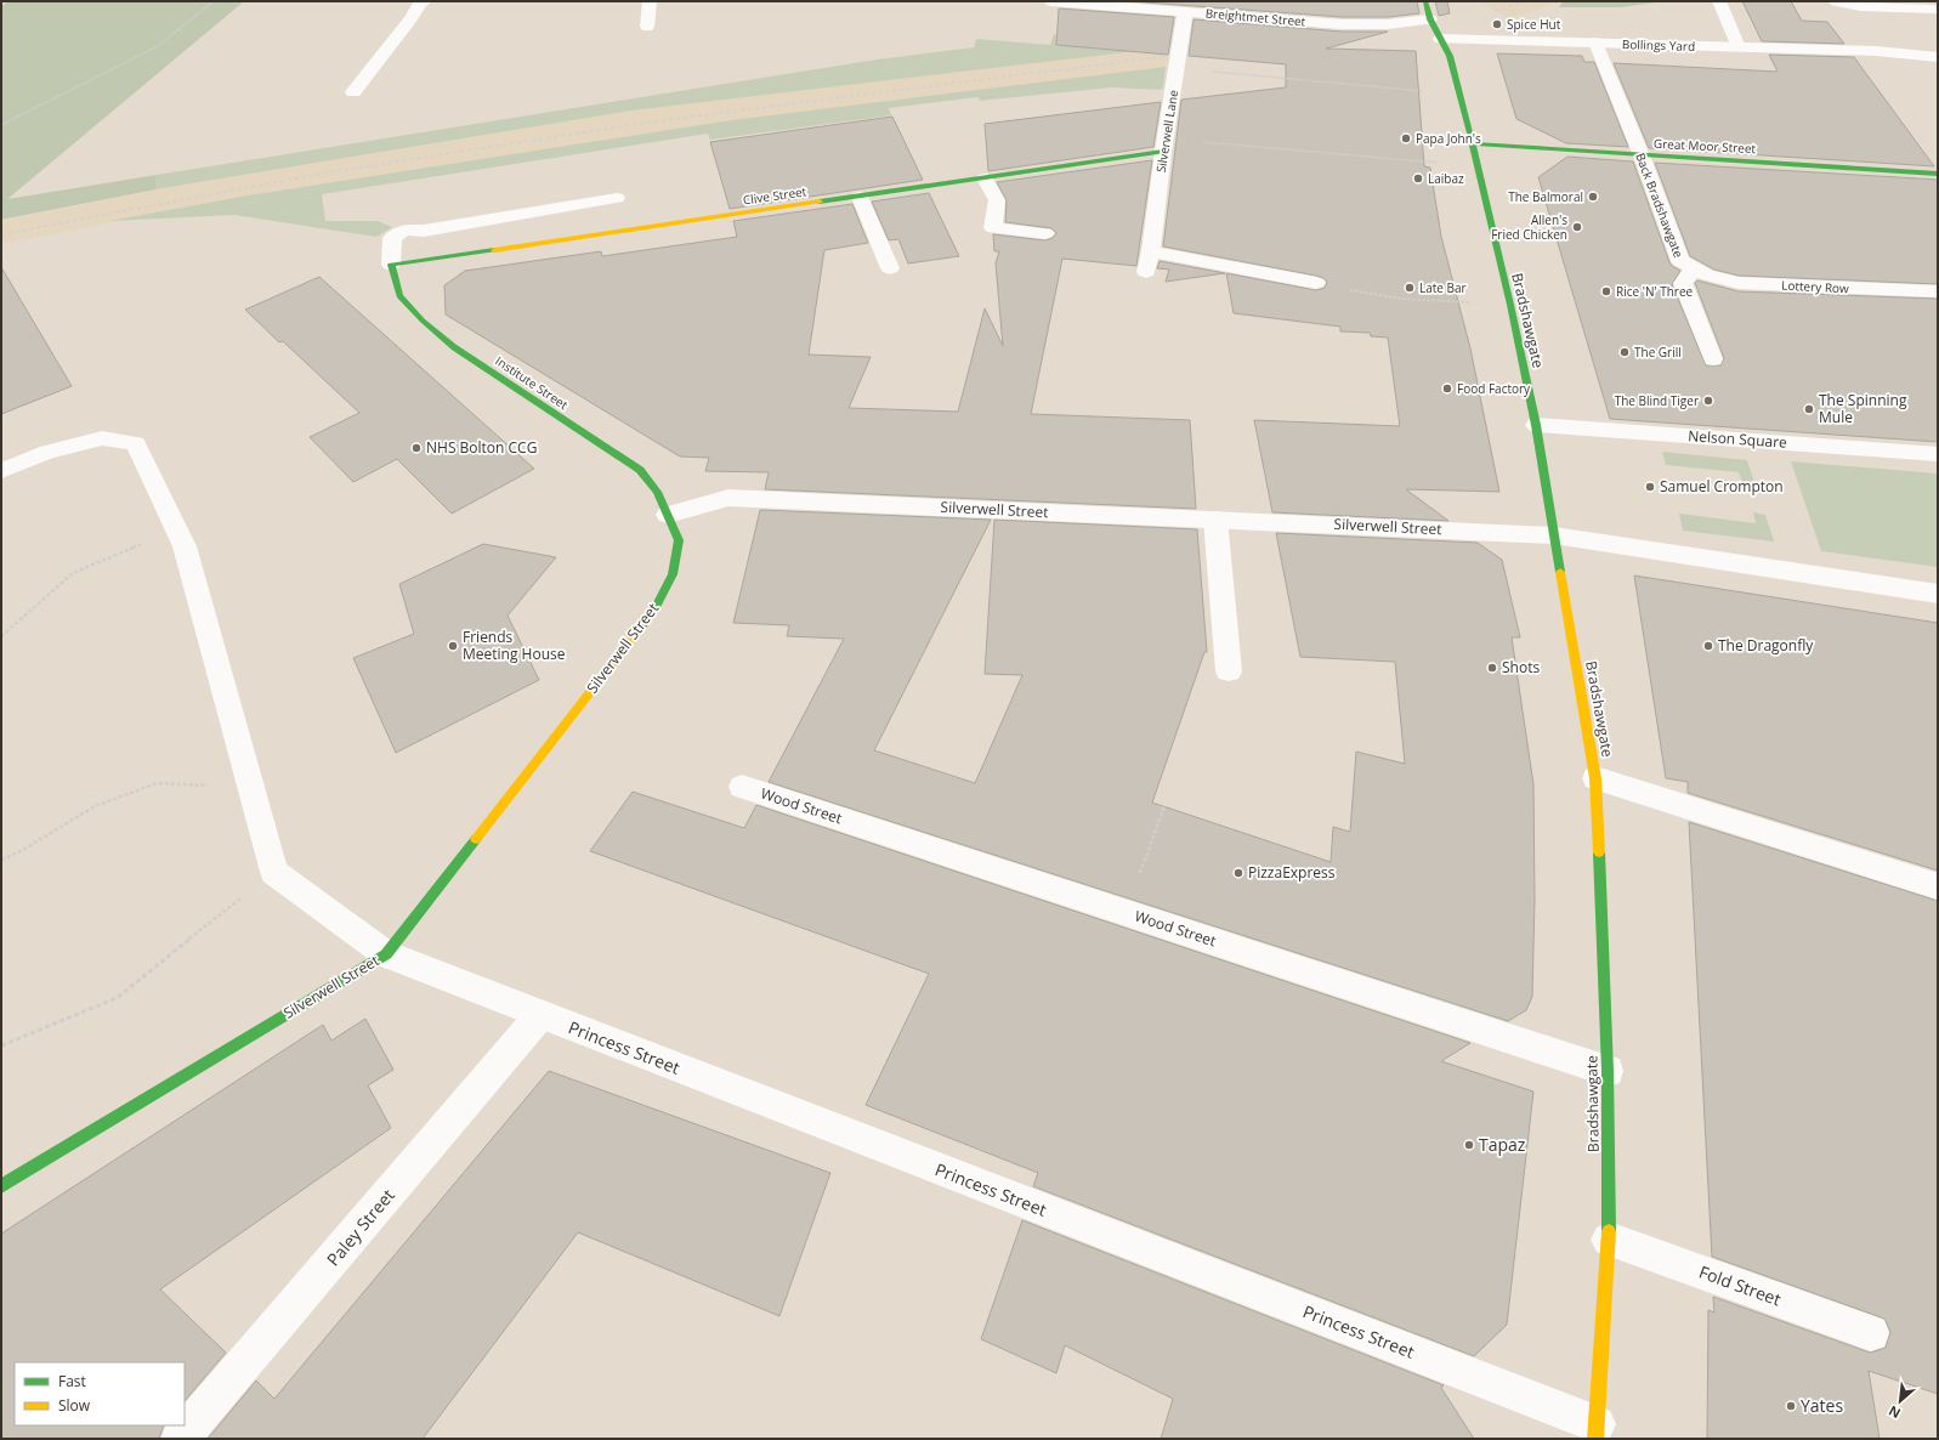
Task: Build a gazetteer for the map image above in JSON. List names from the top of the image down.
{
  "streets": {
    "main road": [
      "Great Moor Street",
      "Clive Street",
      "Bradshawgate",
      "Institute Street",
      "Silverwell Street"
    ],
    "street": [
      "Breightmet Street",
      "Bollings Yard",
      "Silverwell Lane",
      "Back Bradshawgate",
      "Lottery Row",
      "Nelson Square",
      "Wood Street",
      "Princess Street",
      "Paley Street",
      "Fold Street"
    ]
  },
  "crossings": [
    ["Breightmet Street", "Silverwell Lane"],
    ["Breightmet Street", "Bradshawgate"],
    ["Bollings Yard", "Back Bradshawgate"],
    ["Bollings Yard", "Bradshawgate"],
    ["Silverwell Lane", "Clive Street"],
    ["Great Moor Street", "Back Bradshawgate"],
    ["Great Moor Street", "Bradshawgate"],
    ["Clive Street", "Institute Street"],
    ["Back Bradshawgate", "Lottery Row"],
    ["Bradshawgate", "Nelson Square"],
    ["Bradshawgate", "Silverwell Street"],
    ["Bradshawgate", "Wood Street"],
    ["Bradshawgate", "Princess Street"],
    ["Bradshawgate", "Fold Street"],
    ["Institute Street", "Silverwell Street"],
    ["Silverwell Street", "Princess Street"],
    ["Princess Street", "Paley Street"]
  ],
  "places": [
    "Spice Hut",
    "Papa John's",
    "Laibaz",
    "The Balmoral",
    "Allen's Fried Chicken",
    "Late Bar",
    "Rice 'N' Three",
    "The Grill",
    "Food Factory",
    "The Blind Tiger",
    "The Spinning Mule",
    "NHS Bolton CCG",
    "Samuel Crompton",
    "Friends Meeting House",
    "The Dragonfly",
    "Shots",
    "PizzaExpress",
    "Tapaz",
    "Yates"
  ],
  "legend": ["Fast", "Slow"],
  "north": "bottom left"
}
